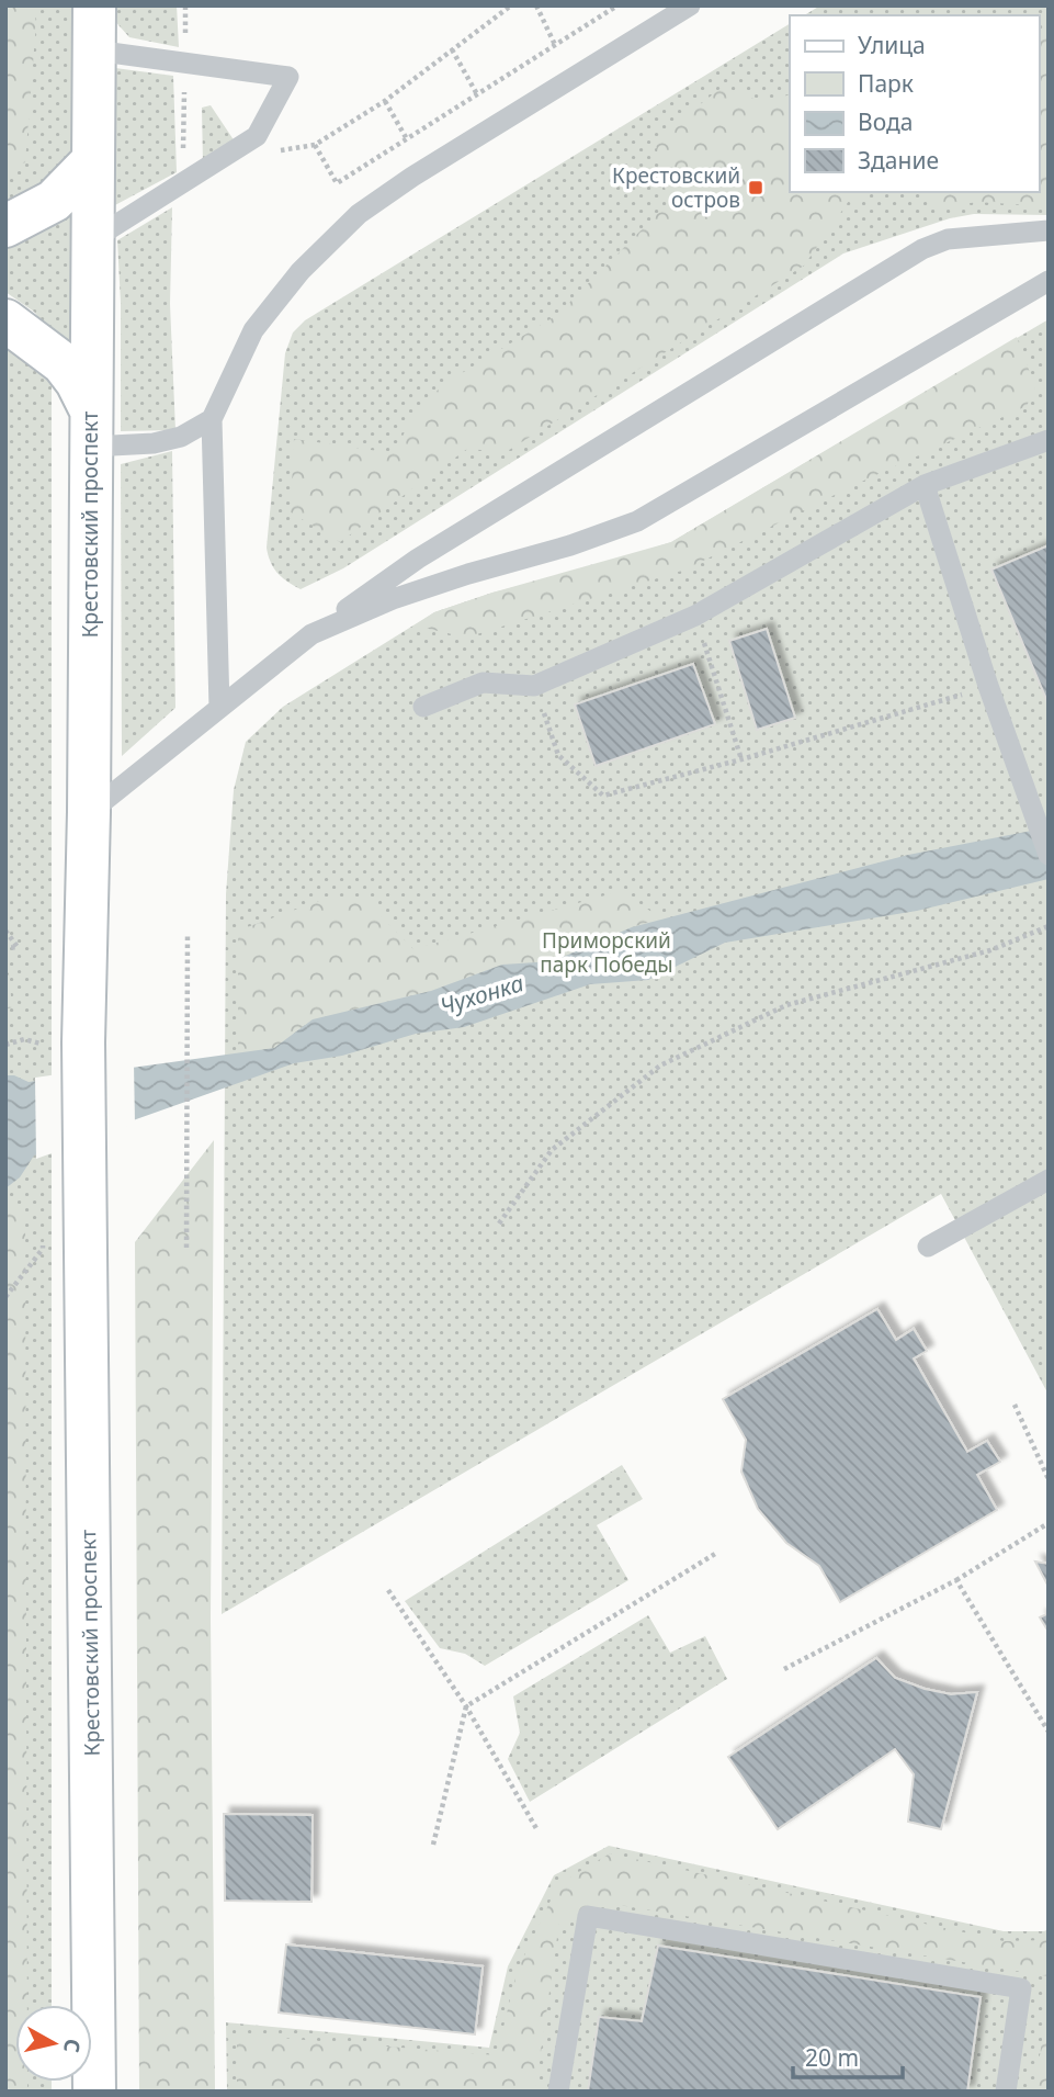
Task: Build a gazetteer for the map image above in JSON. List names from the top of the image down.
{
  "streets": {
    "street": ["Крестовский проспект"]
  },
  "water": ["Чухонка"],
  "parks": ["Приморский парк Победы"],
  "places": {
    "transit": ["Крестовский остров"]
  },
  "legend": [
    "Улица",
    "Парк",
    "Вода",
    "Здание"
  ],
  "scale_bar": "20 m",
  "north": "right"
}
